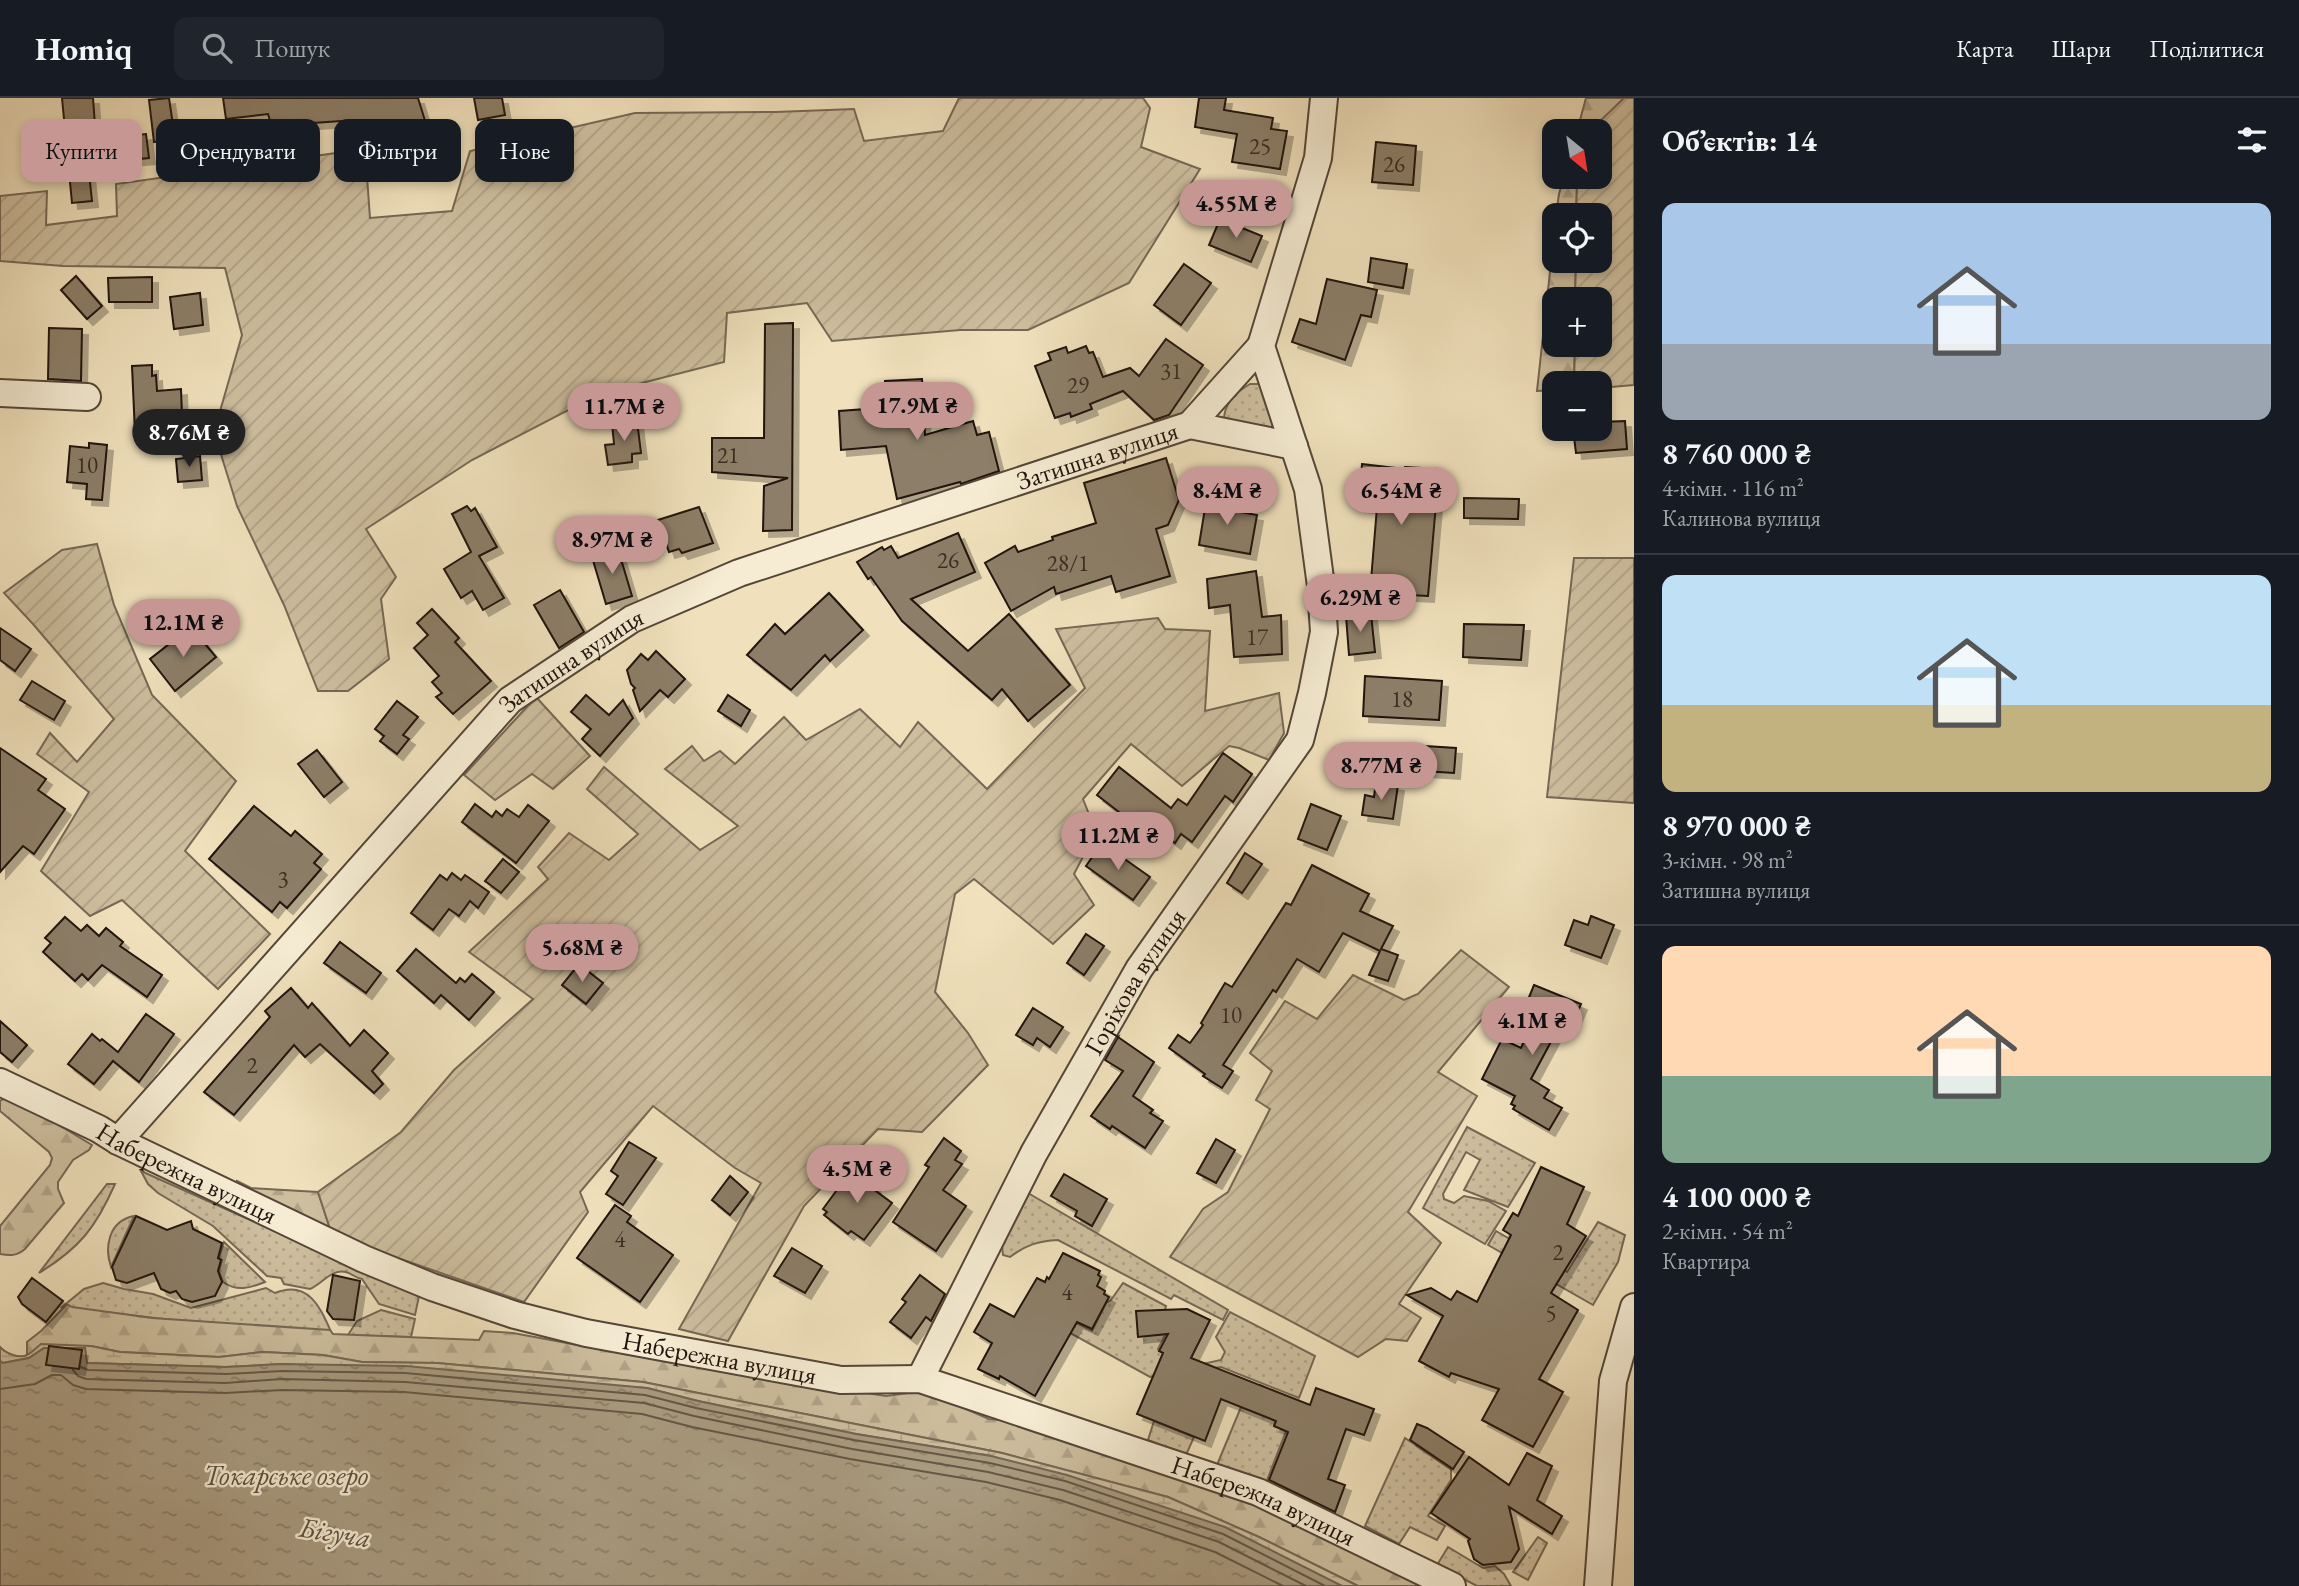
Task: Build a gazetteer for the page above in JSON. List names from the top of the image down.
{
  "streets": {
    "street": ["Затишна вулиця", "Горіхова вулиця", "Набережна вулиця"]
  },
  "crossings": [
    ["Затишна вулиця", "Горіхова вулиця"],
    ["Затишна вулиця", "Набережна вулиця"],
    ["Горіхова вулиця", "Набережна вулиця"]
  ],
  "water": ["Токарське озеро", "Бігуча"],
  "house_numbers": [
    "25",
    "26",
    "31",
    "29",
    "21",
    "10",
    "26",
    "28/1",
    "17",
    "18",
    "3",
    "10",
    "2",
    "4",
    "2",
    "4",
    "5"
  ],
  "north": "bottom right",
  "page": {
    "header": "Homiq",
    "search": "Пошук",
    "nav": ["Карта", "Шари", "Поділитися"],
    "heading": "Об’єктів: 14",
    "map_buttons": ["+", "−"],
    "chip": [
      "Купити",
      "Орендувати",
      "Фільтри",
      "Нове"
    ],
    "price": [
      "4.55M ₴",
      "17.9M ₴",
      "11.7M ₴",
      "8.76M ₴",
      "8.4M ₴",
      "6.54M ₴",
      "8.97M ₴",
      "6.29M ₴",
      "12.1M ₴",
      "8.77M ₴",
      "11.2M ₴",
      "5.68M ₴",
      "4.1M ₴",
      "4.5M ₴"
    ],
    "list": [
      {
        "name": "8 760 000 ₴",
        "note": "4-кімн. · 116 m² · Калинова вулиця"
      },
      {
        "name": "8 970 000 ₴",
        "note": "3-кімн. · 98 m² · Затишна вулиця"
      },
      {
        "name": "4 100 000 ₴",
        "note": "2-кімн. · 54 m² · Квартира"
      }
    ]
  }
}
